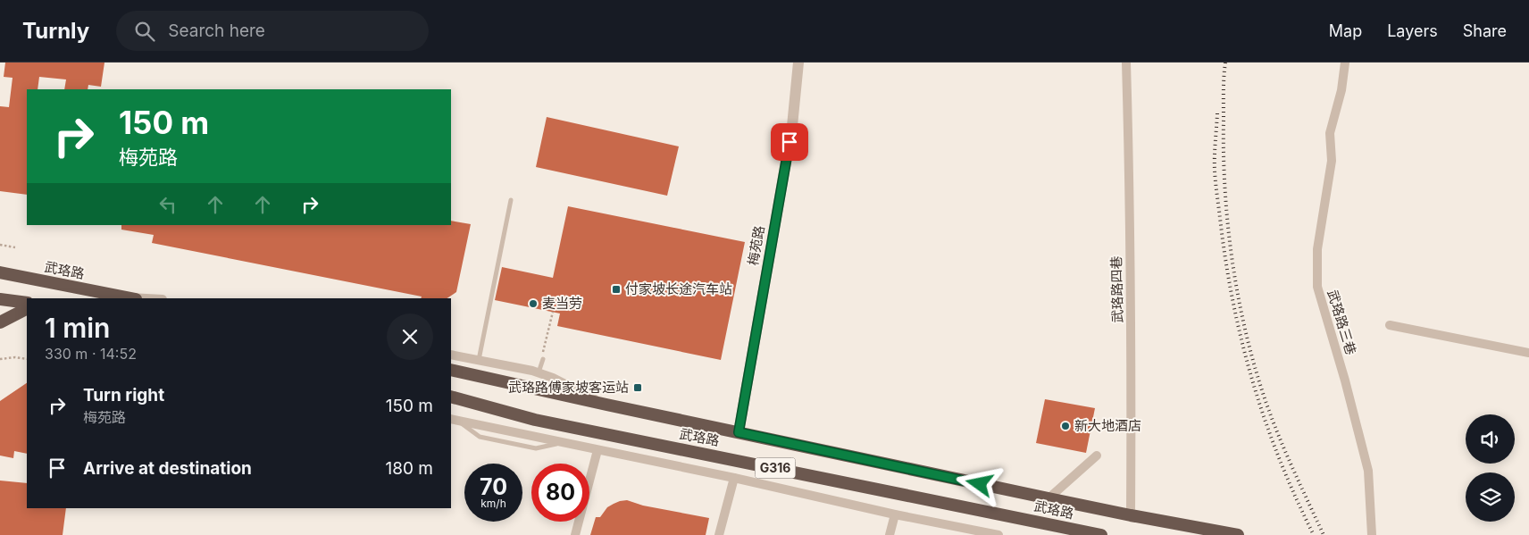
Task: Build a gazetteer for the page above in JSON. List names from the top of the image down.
{
  "streets": {
    "highway": ["武珞路", "G316"],
    "street": ["梅苑路", "武珞路四巷", "武珞路三巷"]
  },
  "crossings": [
    ["梅苑路", "武珞路"],
    ["武珞路", "武珞路四巷"]
  ],
  "places": {
    "transit": ["付家坡长途汽车站", "武珞路傅家坡客运站"],
    "other": ["麦当劳", "新大地酒店"]
  },
  "page": {
    "header": "Turnly",
    "search": "Search here",
    "nav": ["Map", "Layers", "Share"],
    "turn": ["150 m", "梅苑路"],
    "heading": ["1 min", "330 m · 14:52"],
    "list": [
      {
        "name": "Turn right",
        "note": "梅苑路",
        "value": "150 m"
      },
      {
        "name": "Arrive at destination",
        "value": "180 m"
      }
    ],
    "speed": "70 km/h",
    "limit": "80"
  }
}
